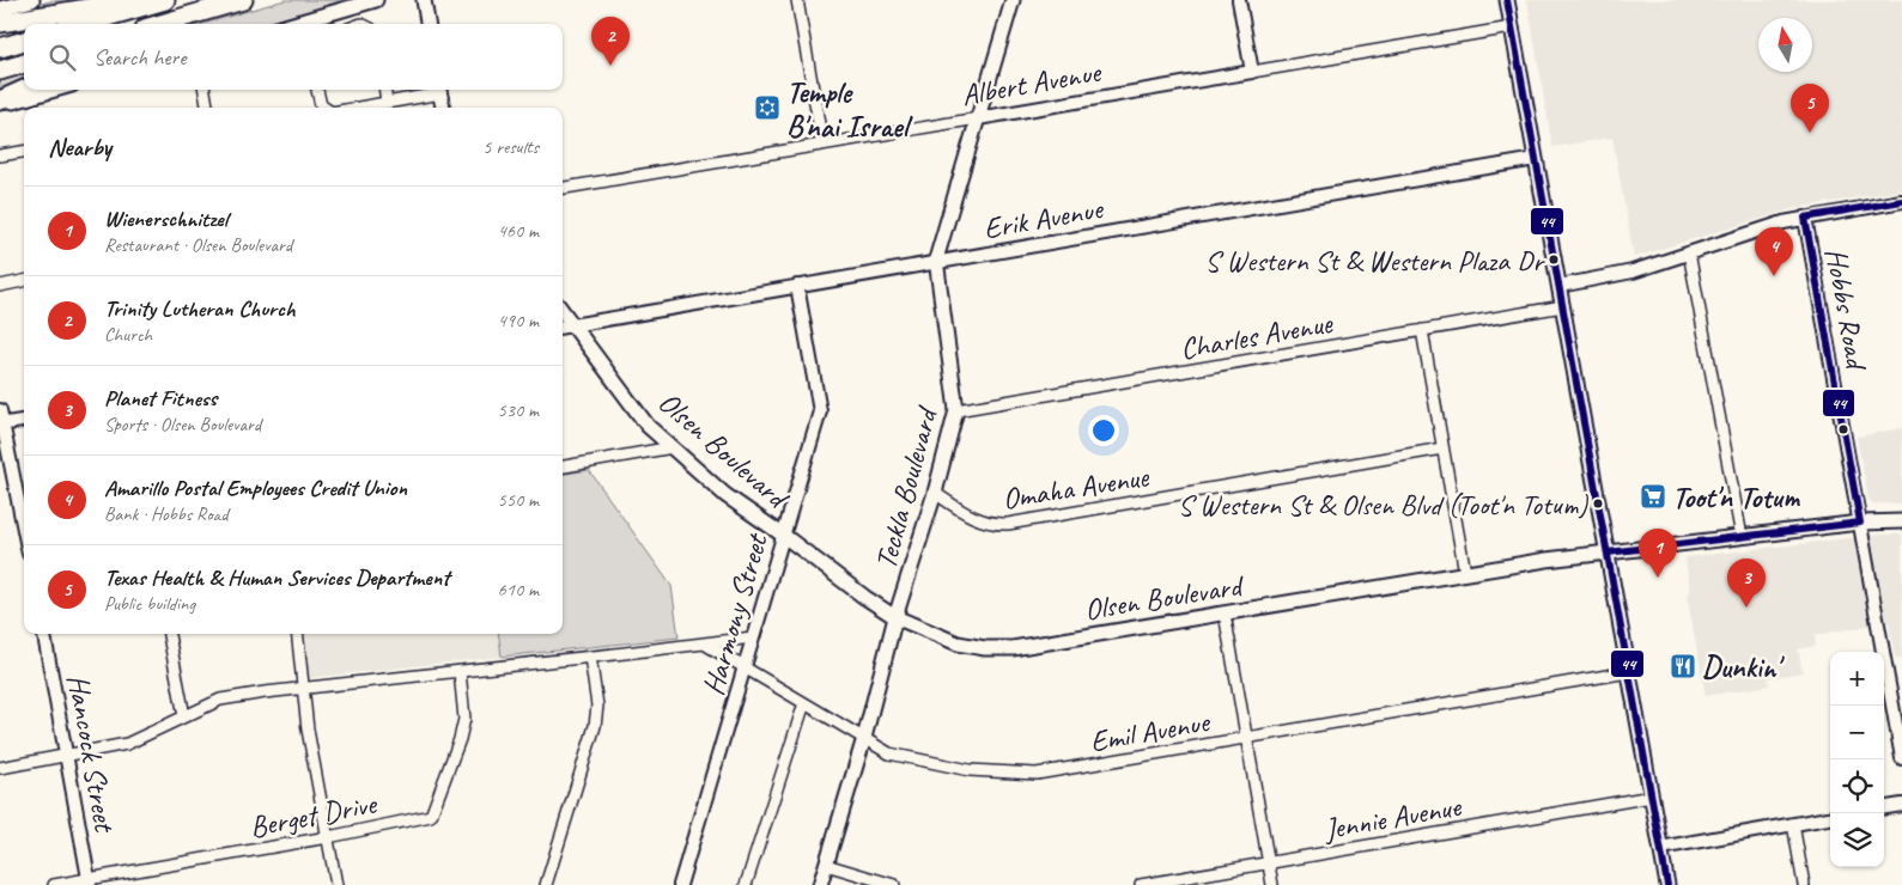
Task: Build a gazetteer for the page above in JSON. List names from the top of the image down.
{
  "streets": {
    "main road": ["Olsen Boulevard", "Teckla Boulevard"],
    "street": [
      "Albert Avenue",
      "Erik Avenue",
      "Hobbs Road",
      "Charles Avenue",
      "Omaha Avenue",
      "Harmony Street",
      "Emil Avenue",
      "Hancock Street",
      "Berget Drive",
      "Jennie Avenue"
    ]
  },
  "crossings": [
    ["Albert Avenue", "Teckla Boulevard"],
    ["Erik Avenue", "Olsen Boulevard"],
    ["Erik Avenue", "Teckla Boulevard"],
    ["Erik Avenue", "Harmony Street"],
    ["Hobbs Road", "Olsen Boulevard"],
    ["Charles Avenue", "Teckla Boulevard"],
    ["Olsen Boulevard", "Teckla Boulevard"],
    ["Olsen Boulevard", "Harmony Street"],
    ["Omaha Avenue", "Teckla Boulevard"],
    ["Teckla Boulevard", "Emil Avenue"],
    ["Harmony Street", "Emil Avenue"],
    ["Hancock Street", "Berget Drive"]
  ],
  "places": {
    "synagogue": ["Temple B'nai Israel"],
    "other": ["S Western St & Western Plaza Dr", "S Western St & Olsen Blvd (Toot'n Totum)"],
    "supermarket": ["Toot'n Totum"],
    "restaurant": ["Dunkin'"]
  },
  "lines": ["transit line 44"],
  "north": "top",
  "page": {
    "pins": [
      "2",
      "5",
      "4",
      "1",
      "3"
    ],
    "search": "Search here",
    "heading": ["Nearby", "5 results"],
    "list": [
      {
        "mark": "1",
        "name": "Wienerschnitzel",
        "note": "Restaurant · Olsen Boulevard",
        "value": "460 m"
      },
      {
        "mark": "2",
        "name": "Trinity Lutheran Church",
        "note": "Church",
        "value": "490 m"
      },
      {
        "mark": "3",
        "name": "Planet Fitness",
        "note": "Sports · Olsen Boulevard",
        "value": "530 m"
      },
      {
        "mark": "4",
        "name": "Amarillo Postal Employees Credit Union",
        "note": "Bank · Hobbs Road",
        "value": "550 m"
      },
      {
        "mark": "5",
        "name": "Texas Health & Human Services Department",
        "note": "Public building",
        "value": "610 m"
      }
    ],
    "map_buttons": ["+", "−"]
  }
}
